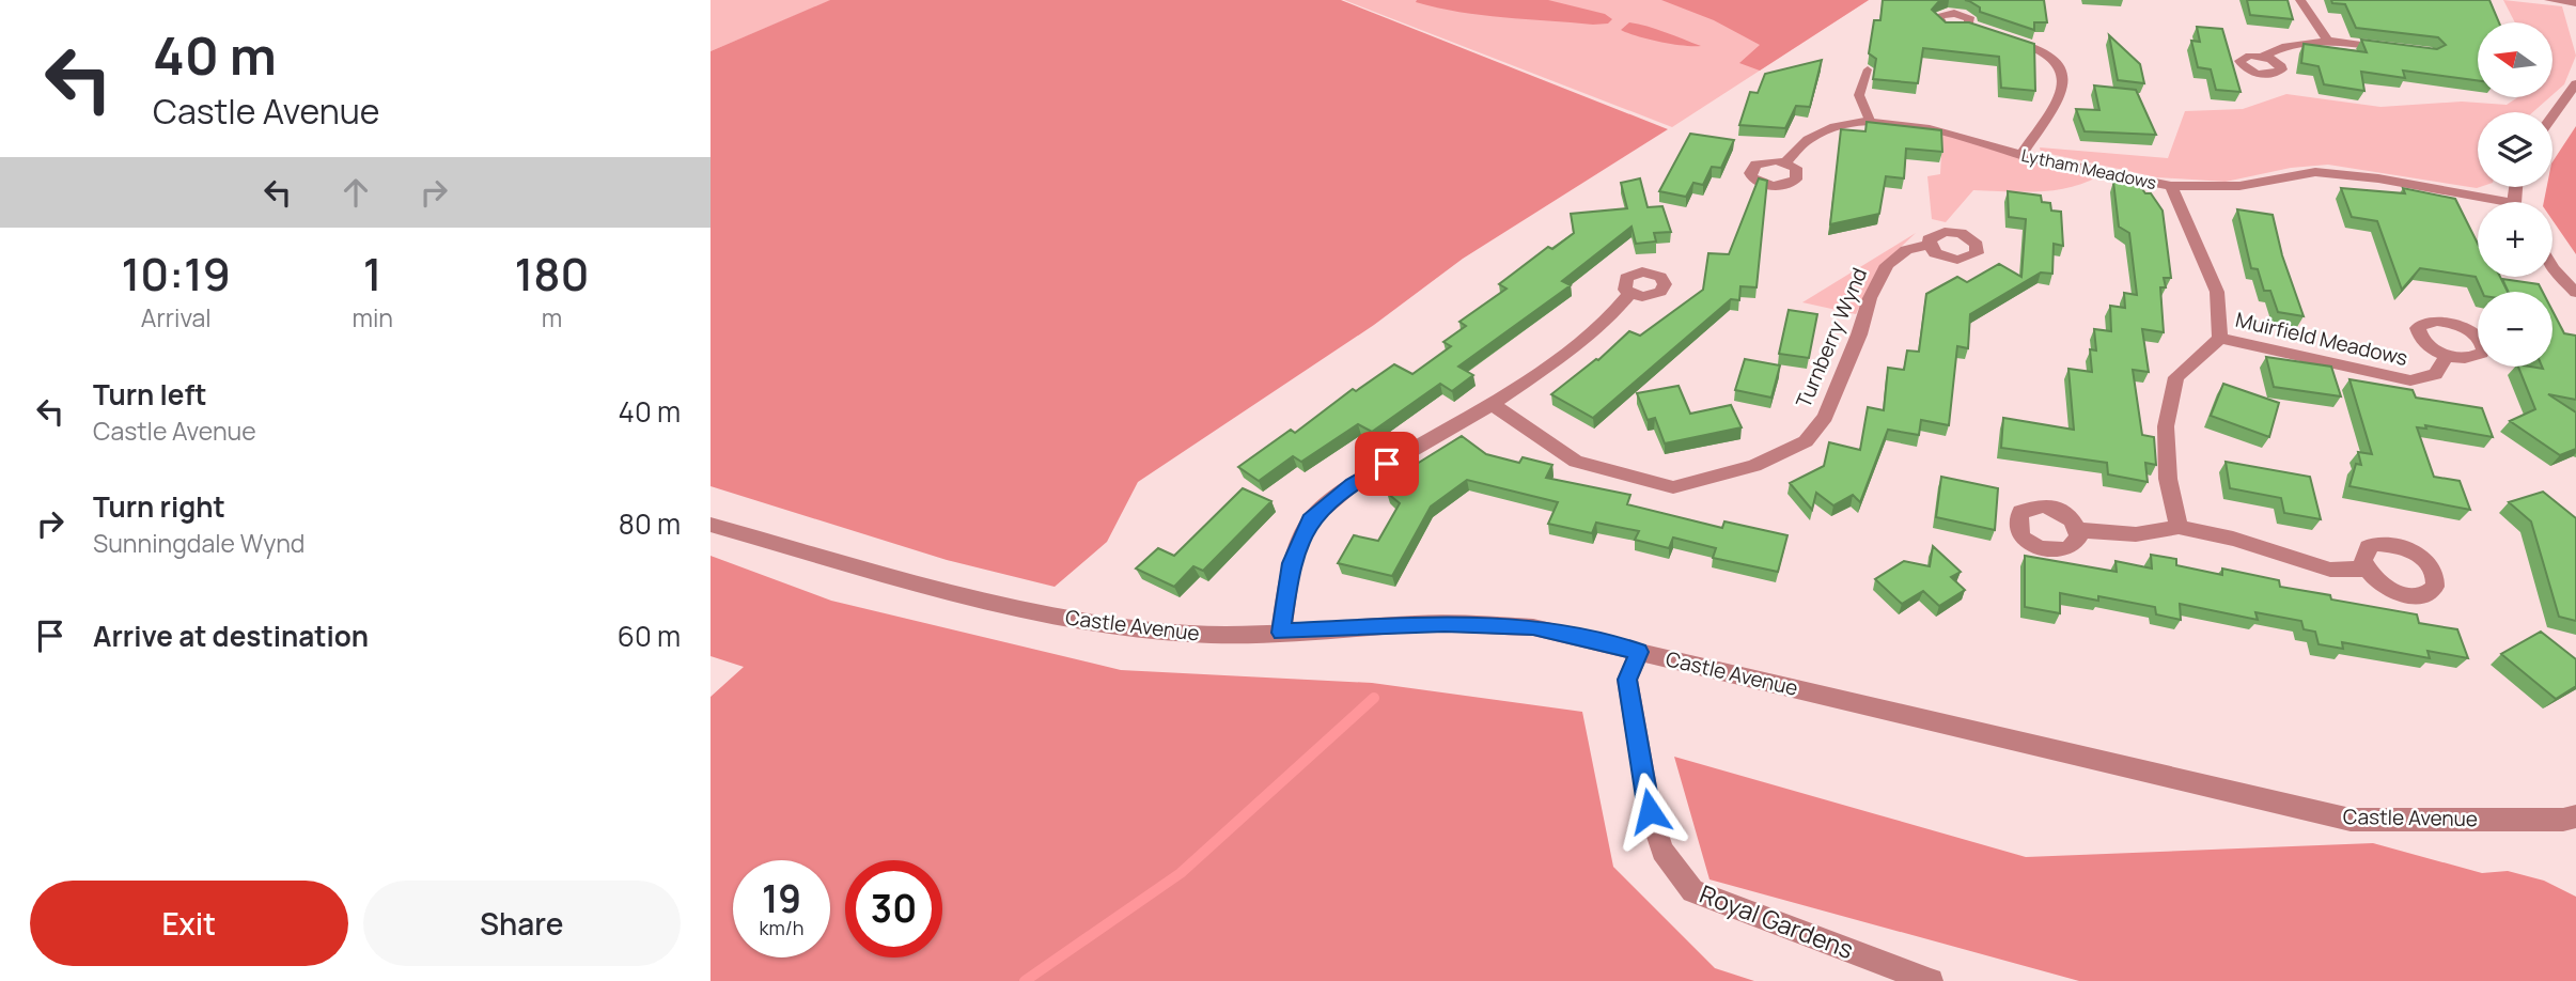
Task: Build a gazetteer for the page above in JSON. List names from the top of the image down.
{
  "streets": {
    "street": [
      "Lytham Meadows",
      "Turnberry Wynd",
      "Muirfield Meadows",
      "Castle Avenue",
      "Royal Gardens"
    ]
  },
  "crossings": [
    ["Lytham Meadows", "Muirfield Meadows"],
    ["Castle Avenue", "Royal Gardens"]
  ],
  "north": "left",
  "page": {
    "turn": ["40 m", "Castle Avenue"],
    "map_buttons": ["+", "−"],
    "eta": [
      "10:19",
      "Arrival",
      "1",
      "min",
      "180",
      "m"
    ],
    "list": [
      {
        "name": "Turn left",
        "note": "Castle Avenue",
        "value": "40 m"
      },
      {
        "name": "Turn right",
        "note": "Sunningdale Wynd",
        "value": "80 m"
      },
      {
        "name": "Arrive at destination",
        "value": "60 m"
      }
    ],
    "speed": "19 km/h",
    "limit": "30",
    "buttons": ["Exit", "Share"]
  }
}
